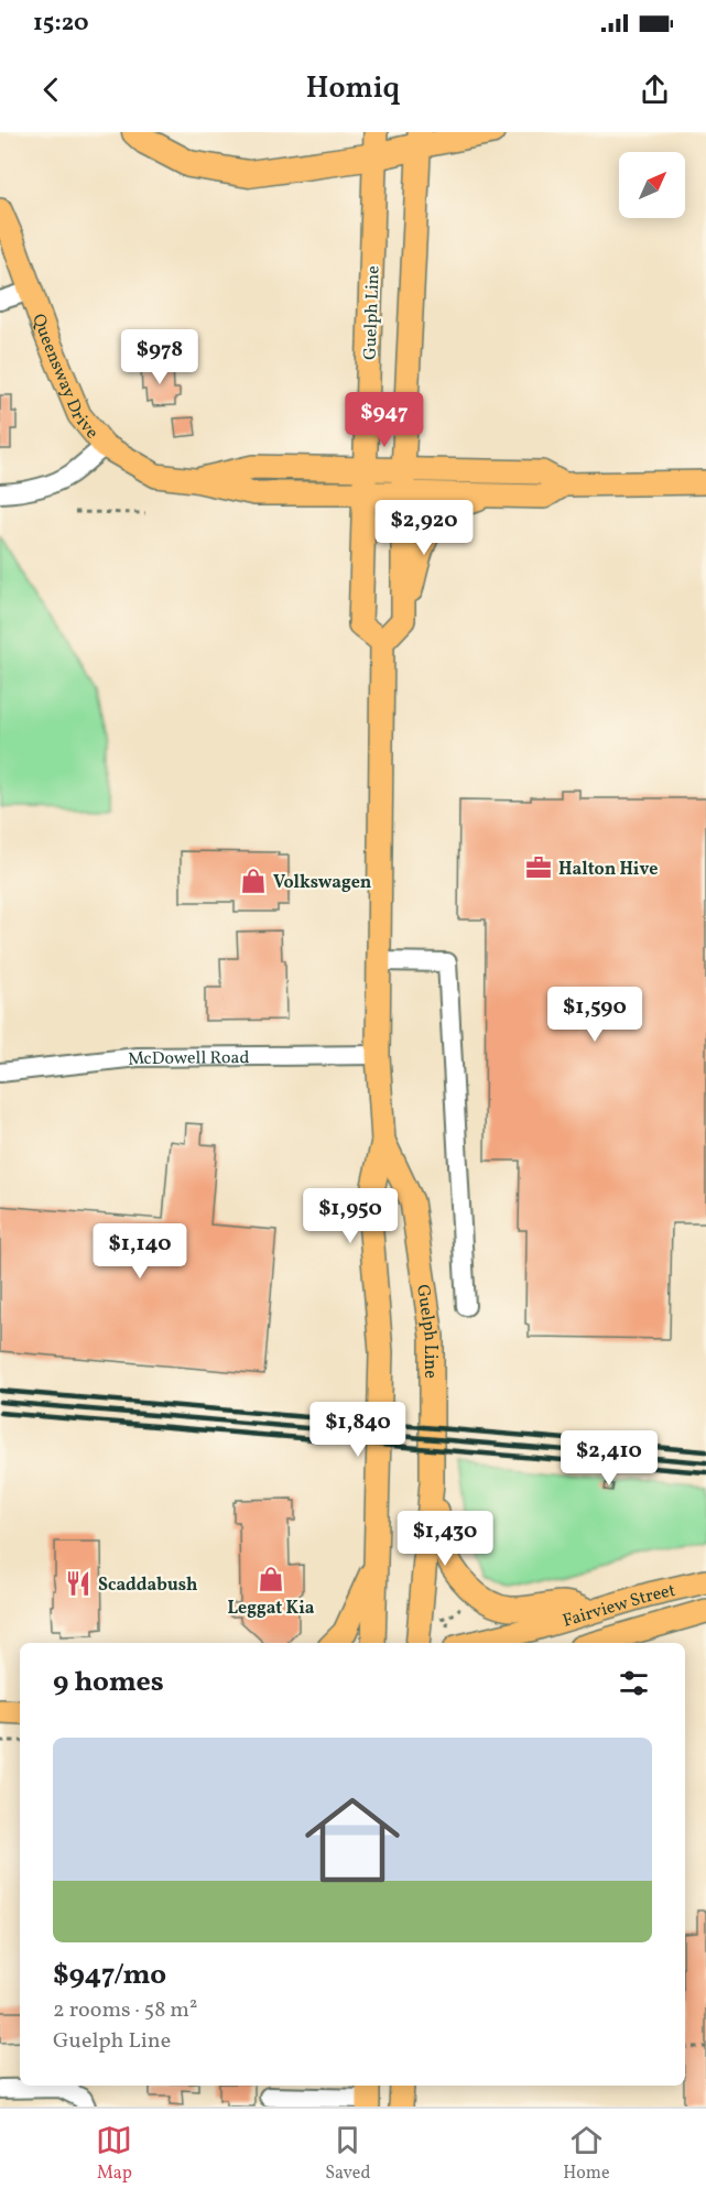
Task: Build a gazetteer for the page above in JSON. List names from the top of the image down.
{
  "streets": {
    "main road": ["Guelph Line", "Queensway Drive", "Fairview Street"],
    "street": ["McDowell Road"]
  },
  "crossings": [
    ["Guelph Line", "Queensway Drive"],
    ["Guelph Line", "McDowell Road"]
  ],
  "places": {
    "office": ["Halton Hive"],
    "shop": ["Volkswagen", "Leggat Kia"],
    "restaurant": ["Scaddabush"]
  },
  "north": "top right",
  "page": {
    "status": "15:20",
    "header": "Homiq",
    "price": [
      "$978",
      "$947",
      "$2,920",
      "$1,590",
      "$1,950",
      "$1,140",
      "$1,840",
      "$2,410",
      "$1,430"
    ],
    "heading": "9 homes",
    "list": [
      {
        "name": "$947/mo",
        "note": "2 rooms · 58 m² · Guelph Line"
      }
    ],
    "tabs": ["Map", "Saved", "Home"]
  }
}
